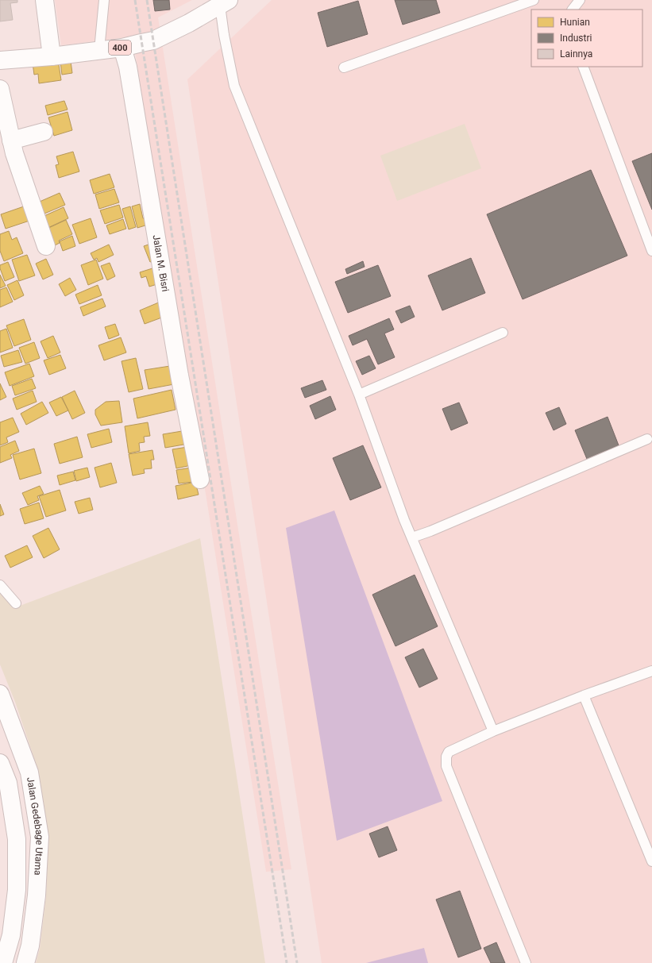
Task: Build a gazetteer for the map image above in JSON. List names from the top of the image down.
{
  "streets": {
    "street": ["400", "Jalan M. Bisri", "Jalan Gedebage Utama"]
  },
  "crossings": [
    ["400", "Jalan M. Bisri"]
  ],
  "legend": ["Hunian", "Industri", "Lainnya"]
}
